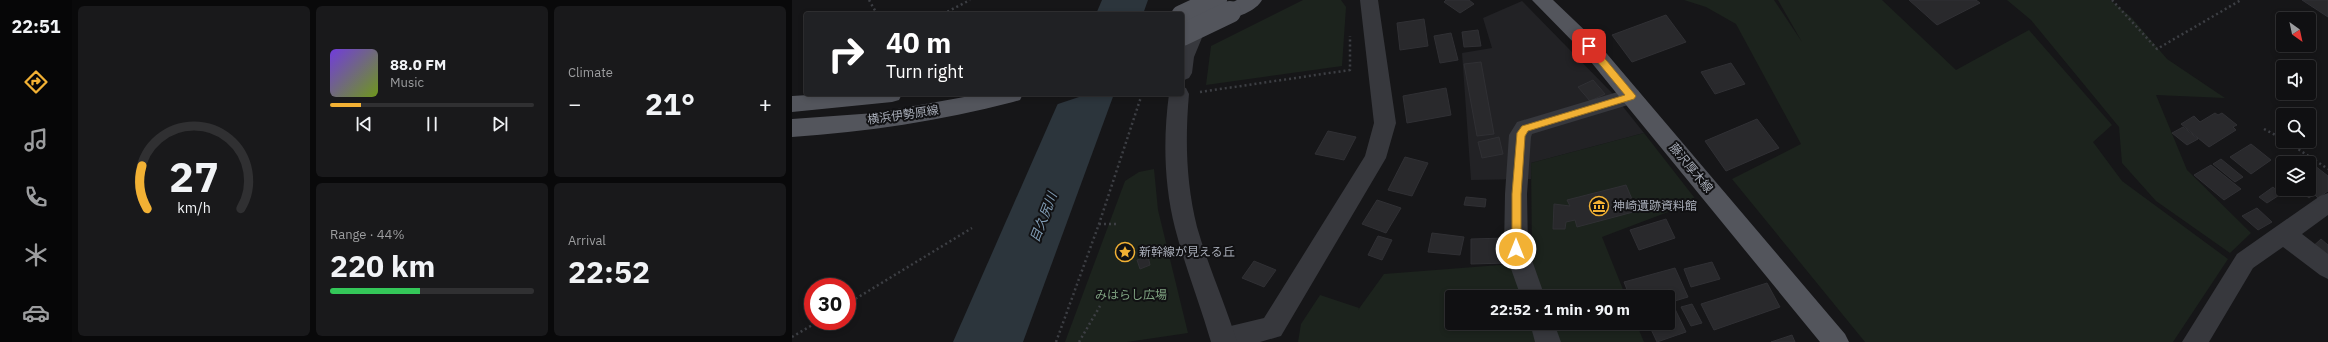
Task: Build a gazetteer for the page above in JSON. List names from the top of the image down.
{
  "streets": {
    "main road": ["横浜伊勢原線", "藤沢厚木線"]
  },
  "water": ["目久尻川"],
  "parks": ["みはらし広場"],
  "places": {
    "museum": ["神崎遺跡資料館"],
    "place": ["新幹線が見える丘"]
  },
  "north": "bottom right",
  "page": {
    "tabs": "22:51",
    "tile": [
      "Climate",
      ["Range · 44%", "220 km"],
      ["Arrival", "22:52"]
    ],
    "turn": ["40 m", "Turn right"],
    "song": ["88.0 FM", "Music"],
    "heat": ["−", "21°", "+"],
    "limit": "30",
    "trip": "22:52 · 1 min · 90 m",
    "gauge": ["27", "km/h"]
  }
}
